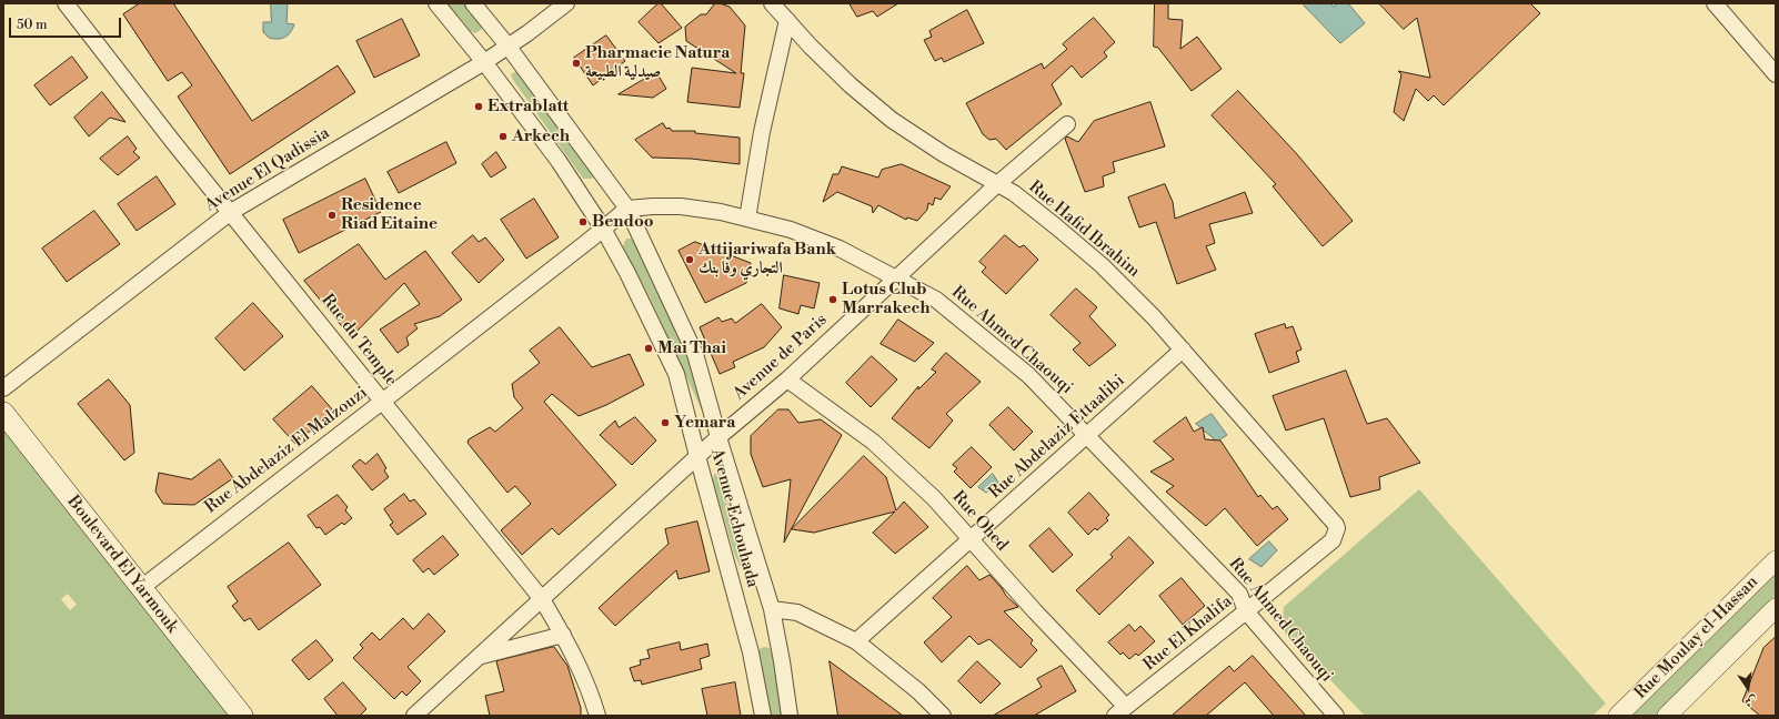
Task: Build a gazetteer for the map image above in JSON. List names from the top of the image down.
{
  "streets": {
    "main road": ["Boulevard El Yarmouk"],
    "street": [
      "Avenue El Qadissia",
      "Rue Hafid Ibrahim",
      "Rue du Temple",
      "Rue Ahmed Chaouqi",
      "Avenue de Paris",
      "Rue Abdelaziz Ettaalibi",
      "Rue Abdelaziz El Malzouzi",
      "Avenue Echouhada",
      "Rue Ohed",
      "Rue El Khalifa",
      "Rue Moulay el-Hassan"
    ]
  },
  "crossings": [
    ["Avenue El Qadissia", "Rue du Temple"],
    ["Avenue El Qadissia", "Avenue Echouhada"],
    ["Rue Hafid Ibrahim", "Avenue de Paris"],
    ["Rue Hafid Ibrahim", "Rue Abdelaziz Ettaalibi"],
    ["Rue Hafid Ibrahim", "Rue El Khalifa"],
    ["Rue du Temple", "Avenue de Paris"],
    ["Rue du Temple", "Rue Abdelaziz El Malzouzi"],
    ["Rue Ahmed Chaouqi", "Avenue de Paris"],
    ["Rue Ahmed Chaouqi", "Rue Abdelaziz Ettaalibi"],
    ["Rue Ahmed Chaouqi", "Avenue Echouhada"],
    ["Rue Ahmed Chaouqi", "Rue El Khalifa"],
    ["Avenue de Paris", "Avenue Echouhada"],
    ["Avenue de Paris", "Rue Ohed"],
    ["Rue Abdelaziz Ettaalibi", "Rue Ohed"],
    ["Rue Abdelaziz El Malzouzi", "Avenue Echouhada"],
    ["Rue Abdelaziz El Malzouzi", "Boulevard El Yarmouk"],
    ["Rue Ohed", "Rue El Khalifa"]
  ],
  "places": [
    "Pharmacie Natura صيدلية الطبيعة",
    "Extrablatt",
    "Arkech",
    "Residence Riad Eitaine",
    "Bendoo",
    "Attijariwafa Bank التجاري وفا بنك",
    "Lotus Club Marrakech",
    "Mai Thai",
    "Yemara"
  ],
  "scale_bar": "50 m",
  "north": "bottom"
}
